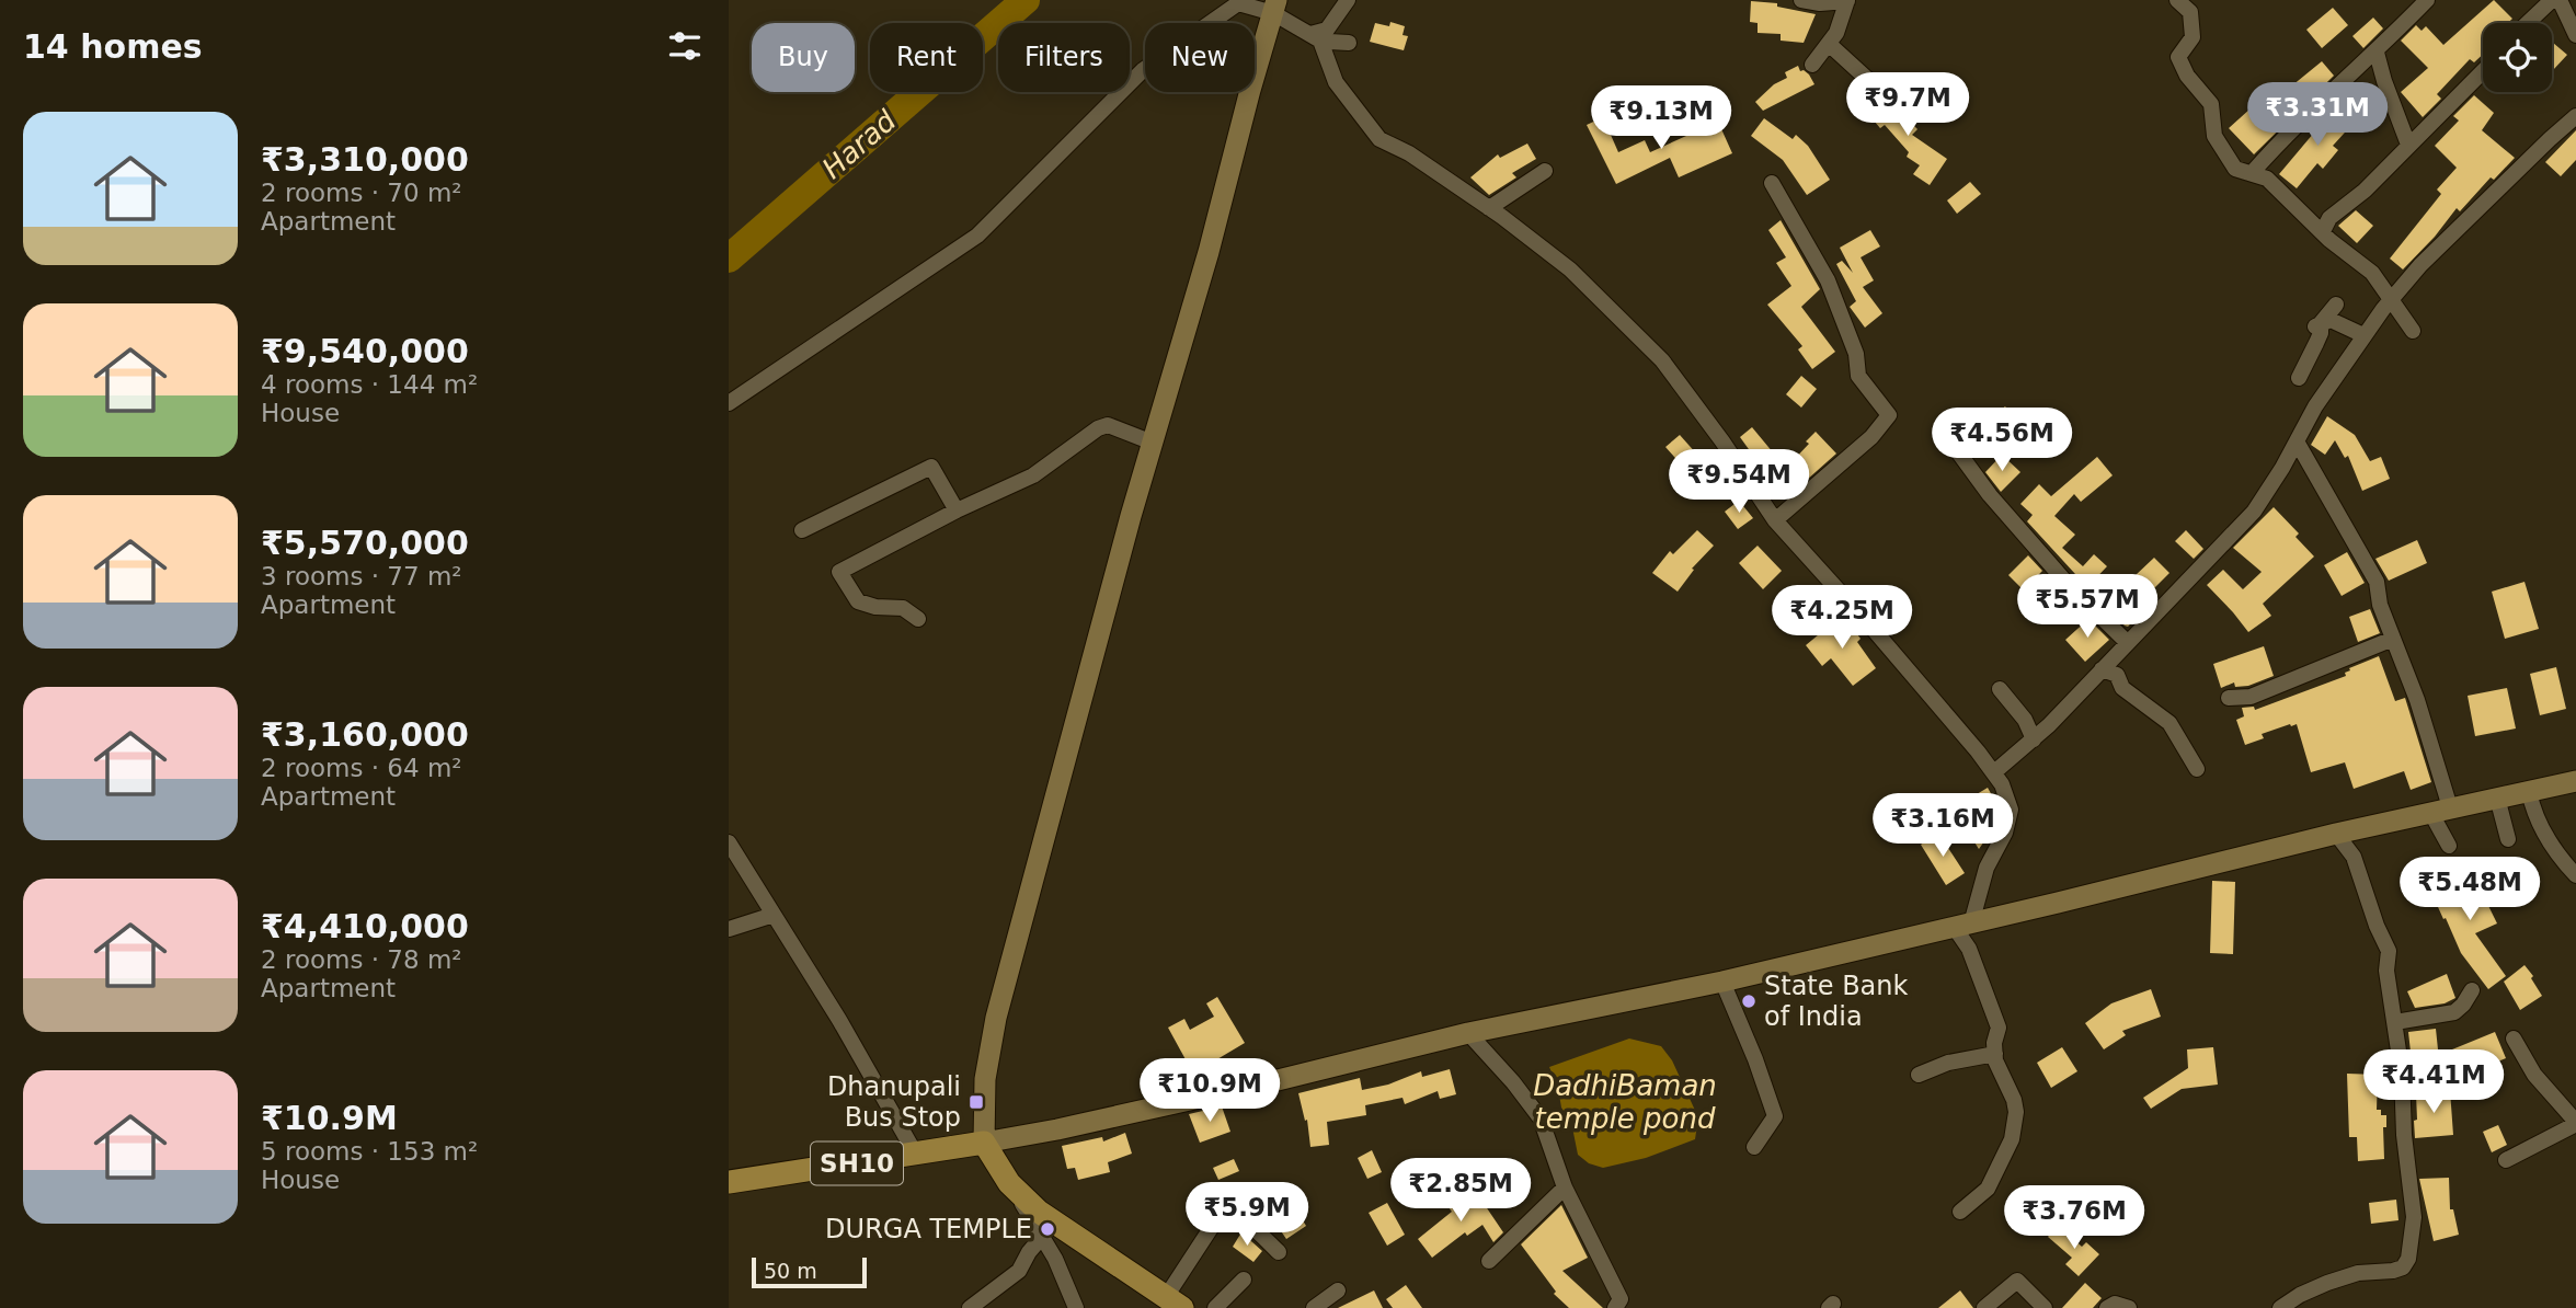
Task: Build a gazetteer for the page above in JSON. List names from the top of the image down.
{
  "streets": {
    "main road": ["SH10"]
  },
  "water": ["Harad", "DadhiBaman temple pond"],
  "places": {
    "other": ["State Bank of India", "DURGA TEMPLE"],
    "transit": ["Dhanupali Bus Stop"]
  },
  "scale_bar": "50 m",
  "page": {
    "heading": "14 homes",
    "chip": [
      "Buy",
      "Rent",
      "Filters",
      "New"
    ],
    "price": [
      "₹9.7M",
      "₹3.31M",
      "₹9.13M",
      "₹4.56M",
      "₹9.54M",
      "₹5.57M",
      "₹4.25M",
      "₹3.16M",
      "₹5.48M",
      "₹4.41M",
      "₹10.9M",
      "₹2.85M",
      "₹5.9M",
      "₹3.76M"
    ],
    "list": [
      {
        "name": "₹3,310,000",
        "note": "2 rooms · 70 m² · Apartment"
      },
      {
        "name": "₹9,540,000",
        "note": "4 rooms · 144 m² · House"
      },
      {
        "name": "₹5,570,000",
        "note": "3 rooms · 77 m² · Apartment"
      },
      {
        "name": "₹3,160,000",
        "note": "2 rooms · 64 m² · Apartment"
      },
      {
        "name": "₹4,410,000",
        "note": "2 rooms · 78 m² · Apartment"
      },
      {
        "name": "₹10.9M",
        "note": "5 rooms · 153 m² · House"
      }
    ],
    "scale": "50 m"
  }
}
